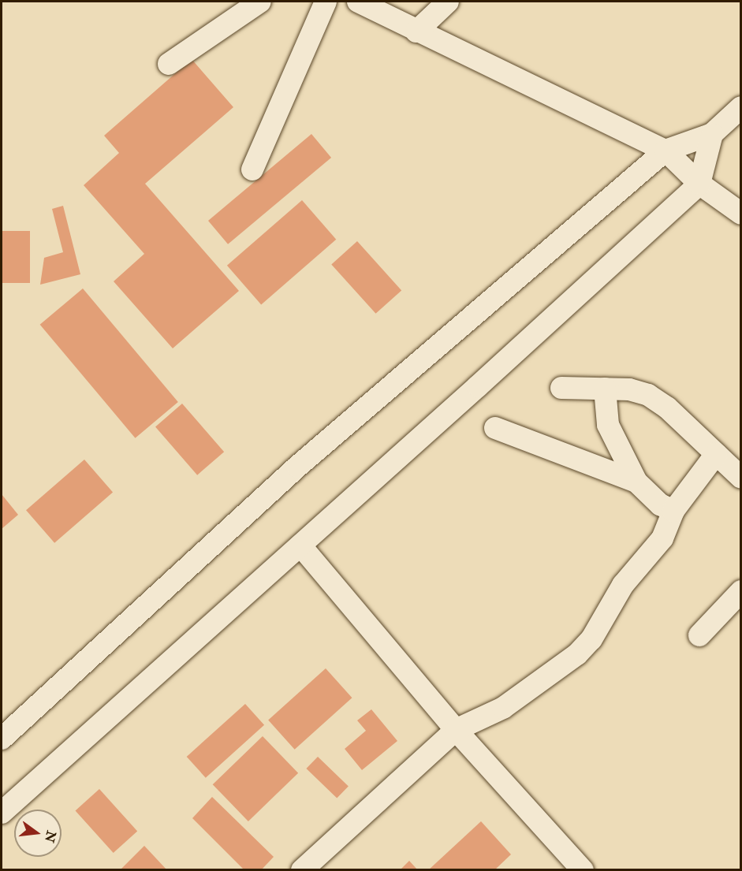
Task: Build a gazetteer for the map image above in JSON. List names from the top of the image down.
{
  "north": "right"
}
